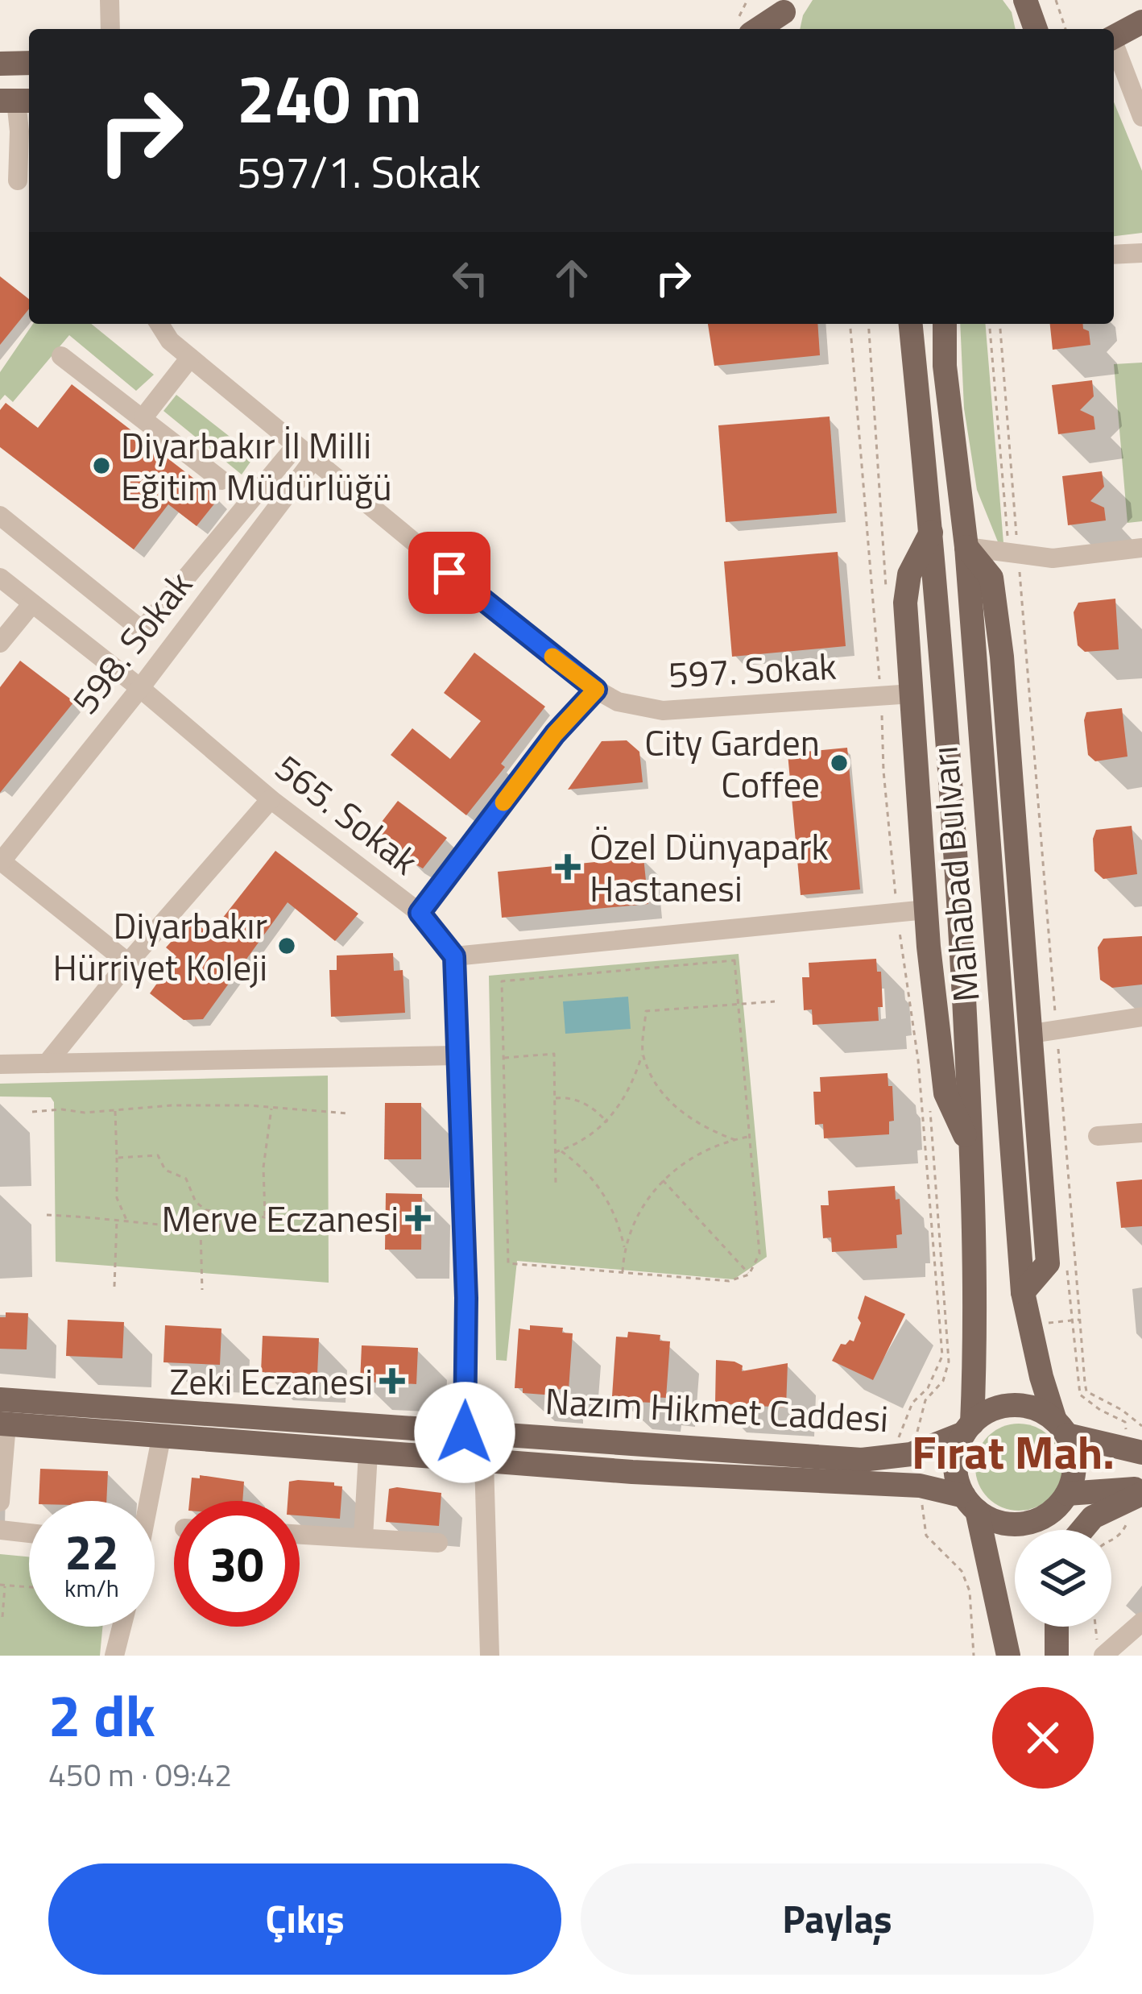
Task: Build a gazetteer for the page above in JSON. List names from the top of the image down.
{
  "streets": {
    "main road": ["Mahabad Bulvarı", "Nazım Hikmet Caddesi"],
    "street": ["598. Sokak", "597. Sokak", "565. Sokak"]
  },
  "crossings": [
    ["598. Sokak", "597. Sokak"],
    ["598. Sokak", "565. Sokak"],
    ["Mahabad Bulvarı", "Nazım Hikmet Caddesi"]
  ],
  "districts": ["Fırat Mah."],
  "places": {
    "other": ["Diyarbakır İl Milli Eğitim Müdürlüğü", "City Garden Coffee", "Diyarbakır Hürriyet Koleji"],
    "health": ["Özel Dünyapark Hastanesi", "Merve Eczanesi", "Zeki Eczanesi"]
  },
  "page": {
    "turn": ["240 m", "597/1. Sokak"],
    "speed": "22 km/h",
    "limit": "30",
    "heading": ["2 dk", "450 m · 09:42"],
    "buttons": ["Çıkış", "Paylaş"]
  }
}
